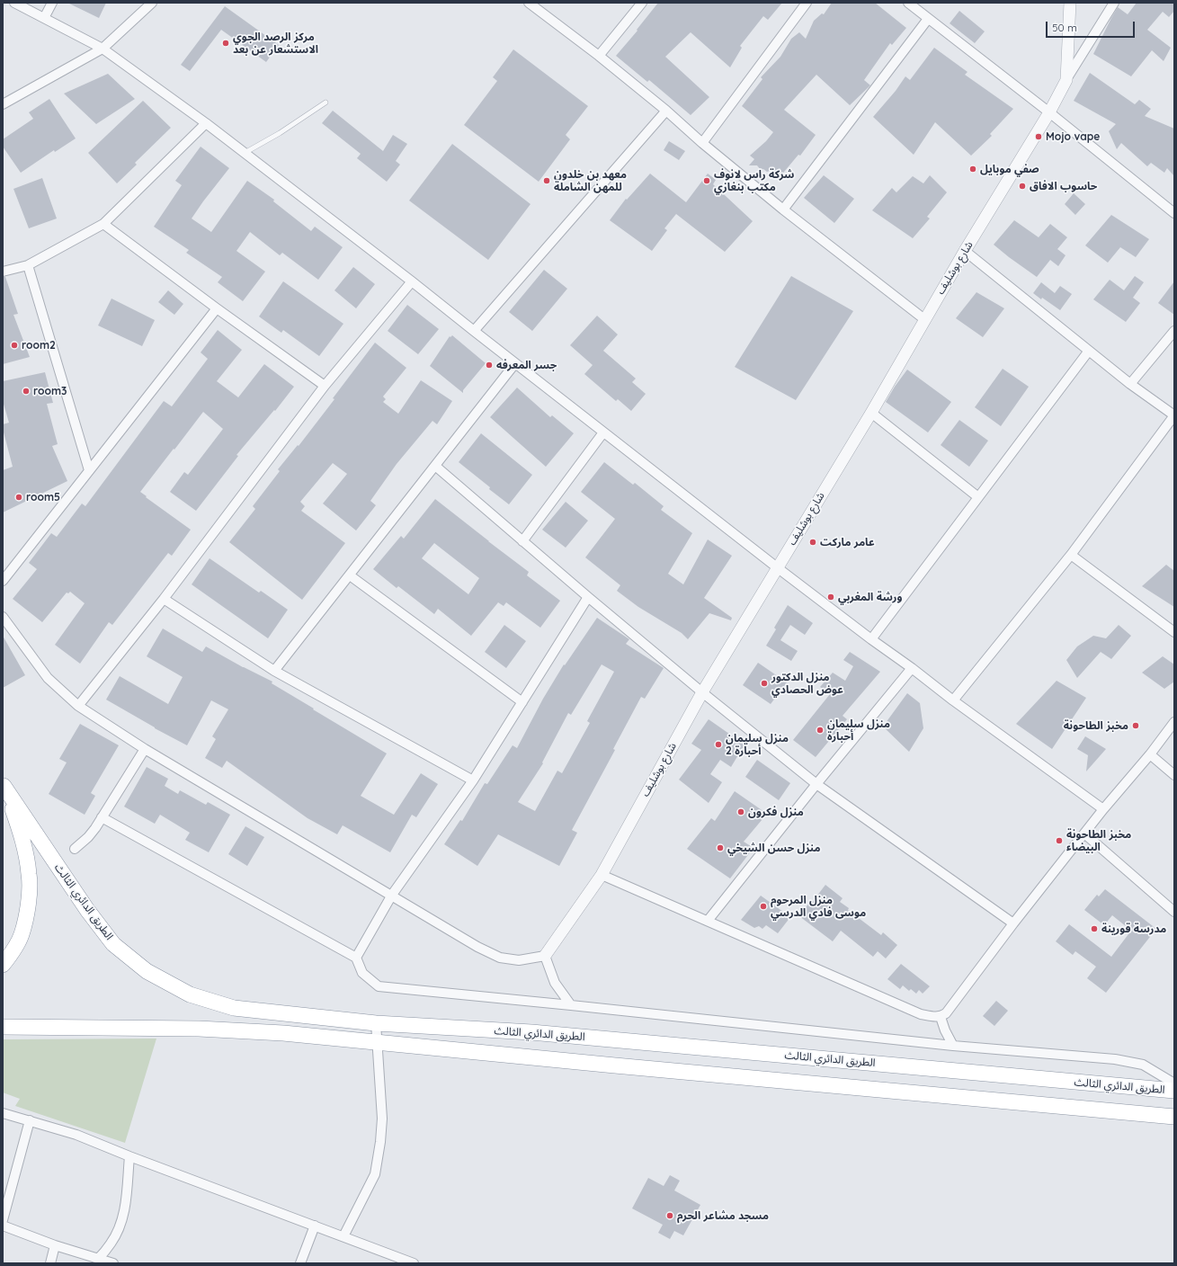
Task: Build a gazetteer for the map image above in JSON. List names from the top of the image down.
{
  "streets": {
    "highway": ["الطريق الدائري الثالث"],
    "street": ["شارع بوشليف"]
  },
  "places": [
    "مركز الرصد الجوي الاستشعار عن بعد",
    "Mojo vape",
    "صفي موبايل",
    "معهد بن خلدون للمهن الشاملة",
    "شركة راس لانوف مكتب بنغازي",
    "حاسوب الافاق",
    "room2",
    "جسر المعرفه",
    "room3",
    "room5",
    "عامر ماركت",
    "ورشة المغربي",
    "منزل الدكتور عوض الحصادي",
    "مخبز الطاحونة",
    "منزل سليمان أحبارة",
    "منزل سليمان أحبارة 2",
    "منزل فكرون",
    "مخبز الطاحونة البيضاء",
    "منزل حسن الشيخي",
    "منزل المرحوم موسى فادي الدرسي",
    "مدرسة قورينة",
    "مسجد مشاعر الحرم"
  ],
  "scale_bar": "50 m"
}
